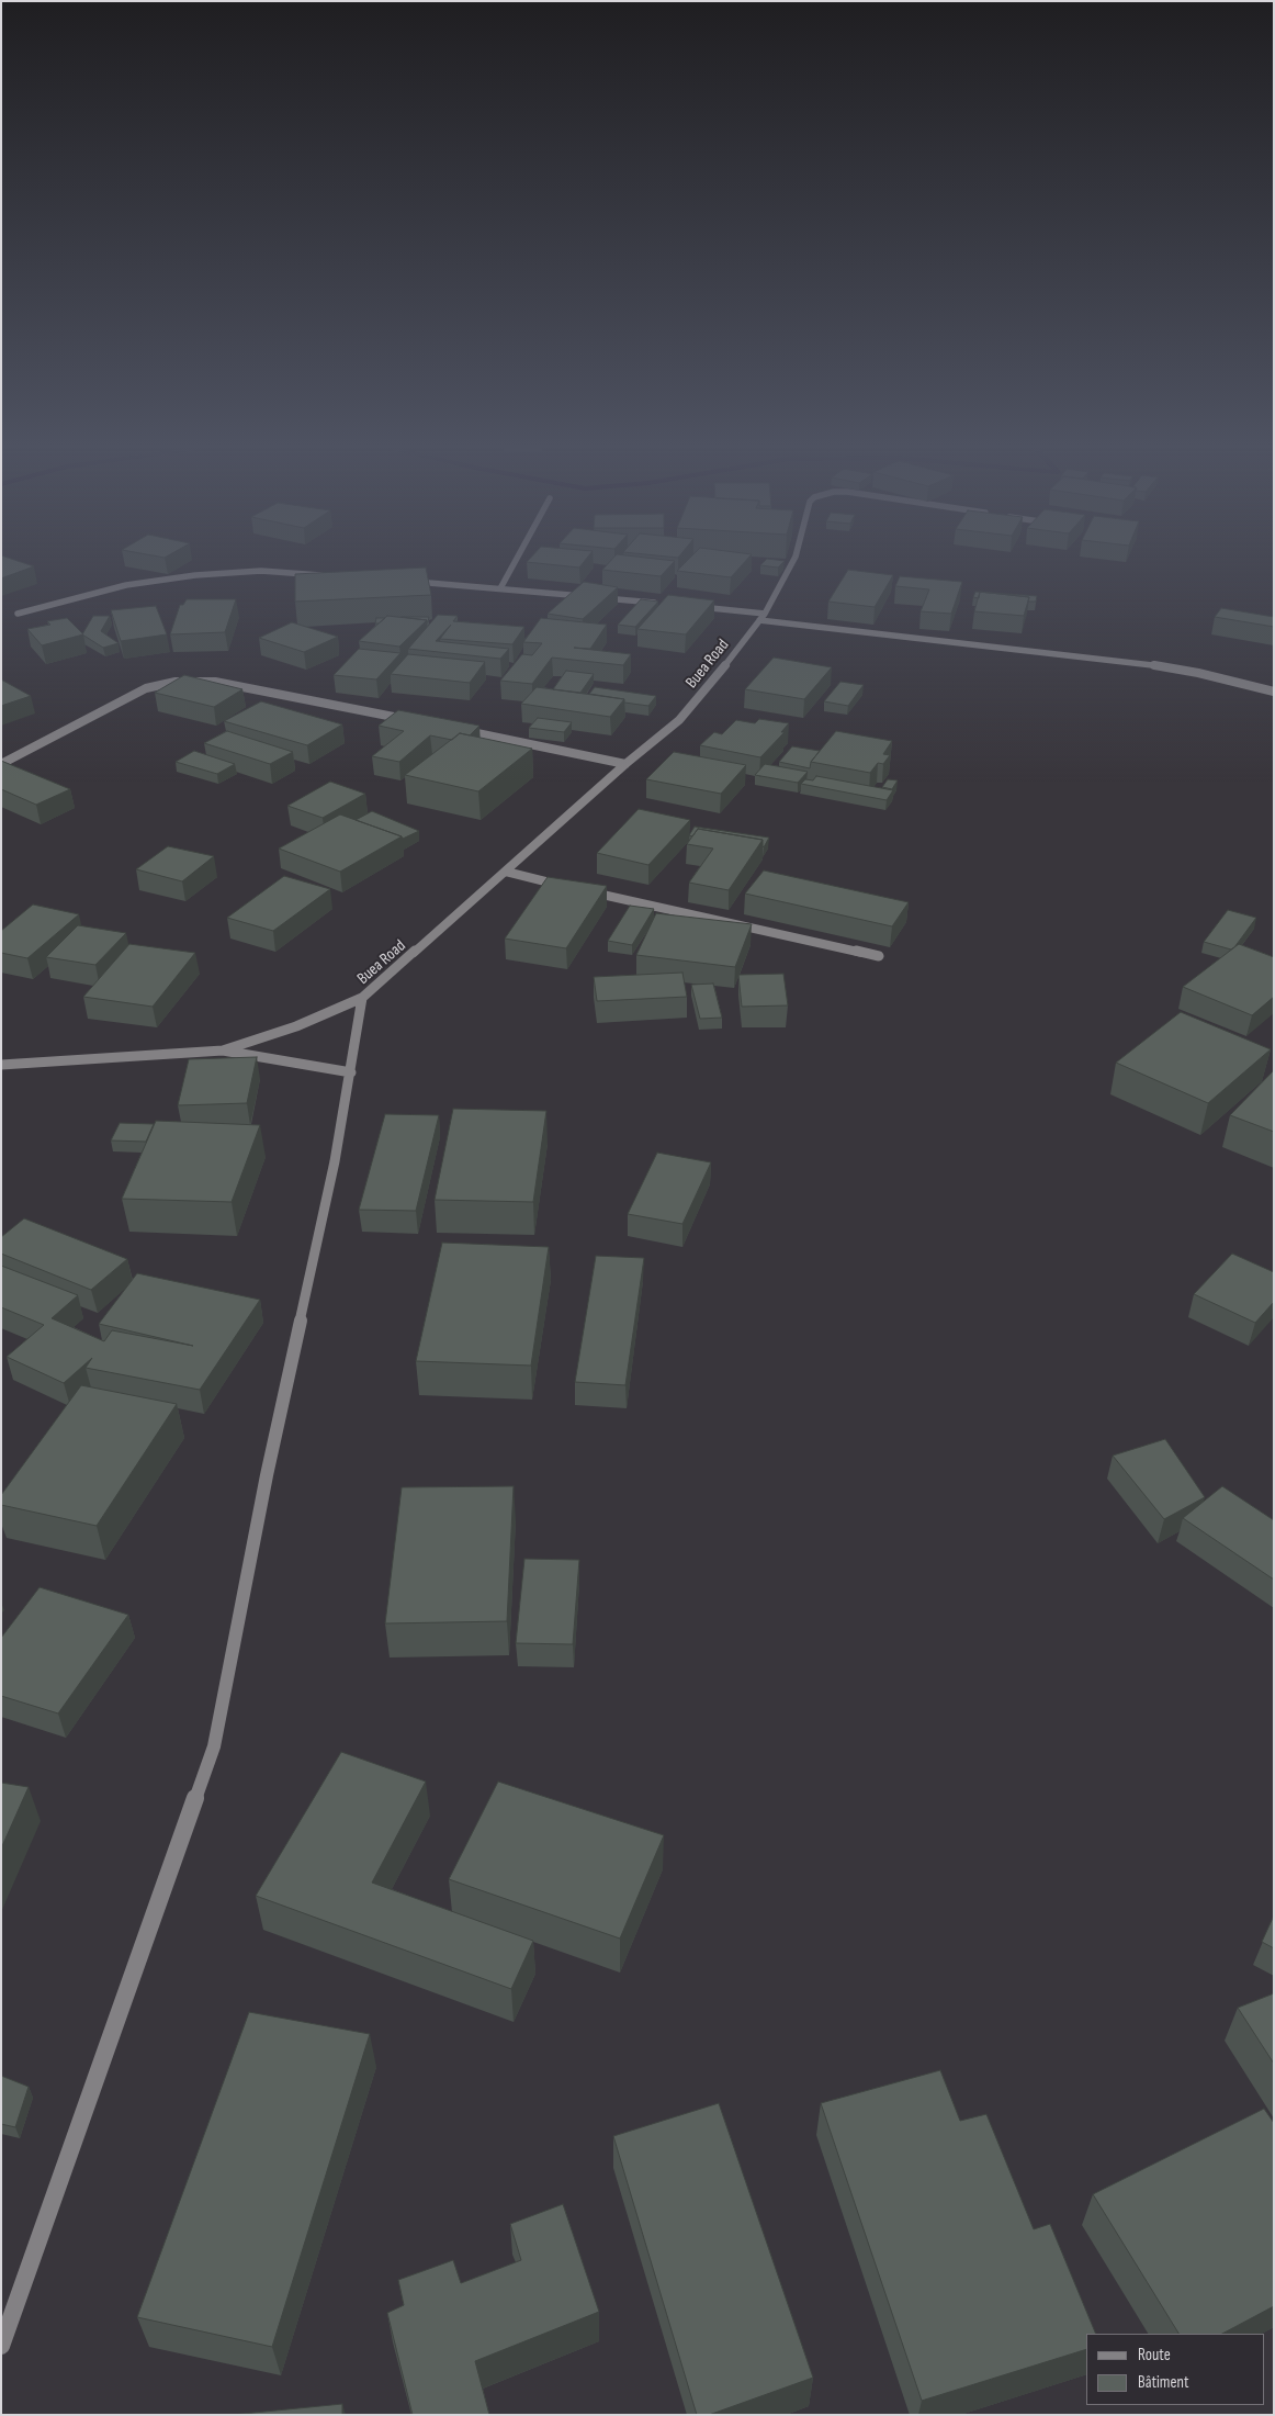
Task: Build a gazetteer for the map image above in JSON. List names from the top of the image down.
{
  "streets": {
    "street": ["Buea Road"]
  },
  "legend": ["Route", "Bâtiment"]
}
